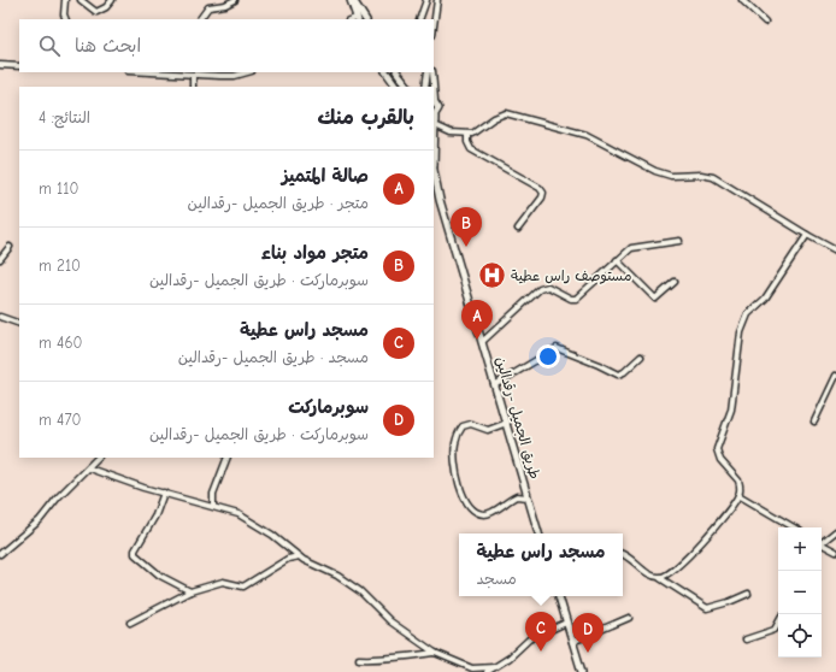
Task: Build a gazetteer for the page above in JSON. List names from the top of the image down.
{
  "streets": {
    "main road": ["طريق الجميل -رقدالين"]
  },
  "places": {
    "hospital": ["مستوصف راس عطية"]
  },
  "page": {
    "search": "ابحث هنا",
    "heading": ["بالقرب منك", "النتائج: 4"],
    "list": [
      {
        "mark": "A",
        "name": "صالة المتميز",
        "note": "متجر · طريق الجميل -رقدالين",
        "value": "110 m"
      },
      {
        "mark": "B",
        "name": "متجر مواد بناء",
        "note": "سوبرماركت · طريق الجميل -رقدالين",
        "value": "210 m"
      },
      {
        "mark": "C",
        "name": "مسجد راس عطية",
        "note": "مسجد · طريق الجميل -رقدالين",
        "value": "460 m"
      },
      {
        "mark": "D",
        "name": "سوبرماركت",
        "note": "سوبرماركت · طريق الجميل -رقدالين",
        "value": "470 m"
      }
    ],
    "pins": [
      "B",
      "A",
      "C",
      "D"
    ],
    "map_buttons": ["+", "−"],
    "popup": ["مسجد راس عطية", "مسجد"]
  }
}
